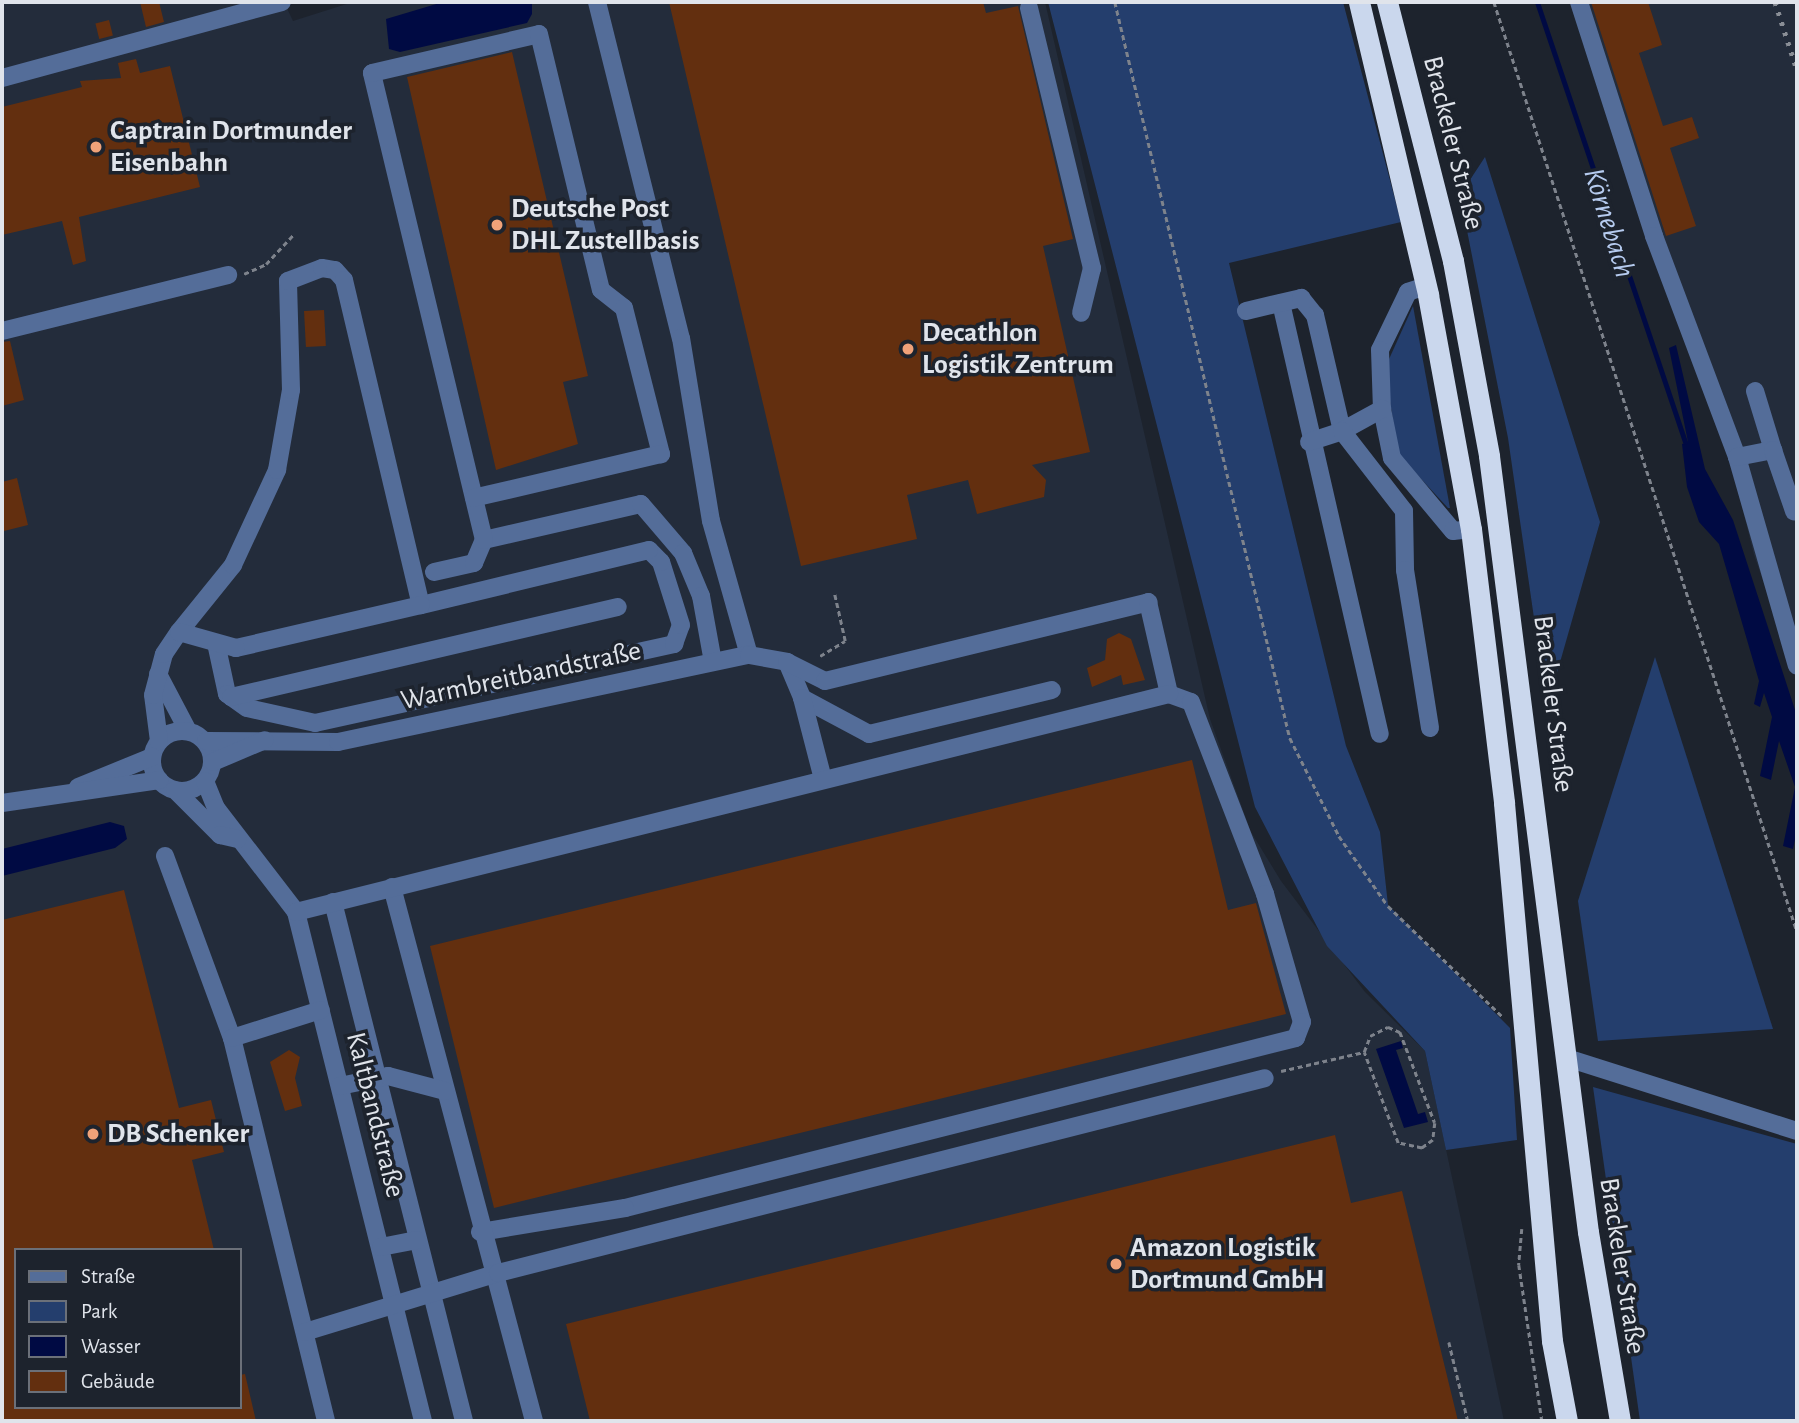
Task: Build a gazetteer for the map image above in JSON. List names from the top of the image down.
{
  "streets": {
    "highway": ["Brackeler Straße"],
    "street": ["Warmbreitbandstraße", "Kaltbandstraße"]
  },
  "crossings": [
    ["Warmbreitbandstraße", "Kaltbandstraße"]
  ],
  "water": ["Körnebach"],
  "places": [
    "Captrain Dortmunder Eisenbahn",
    "Deutsche Post DHL Zustellbasis",
    "Decathlon Logistik Zentrum",
    "DB Schenker",
    "Amazon Logistik Dortmund GmbH"
  ],
  "legend": [
    "Straße",
    "Park",
    "Wasser",
    "Gebäude"
  ]
}
